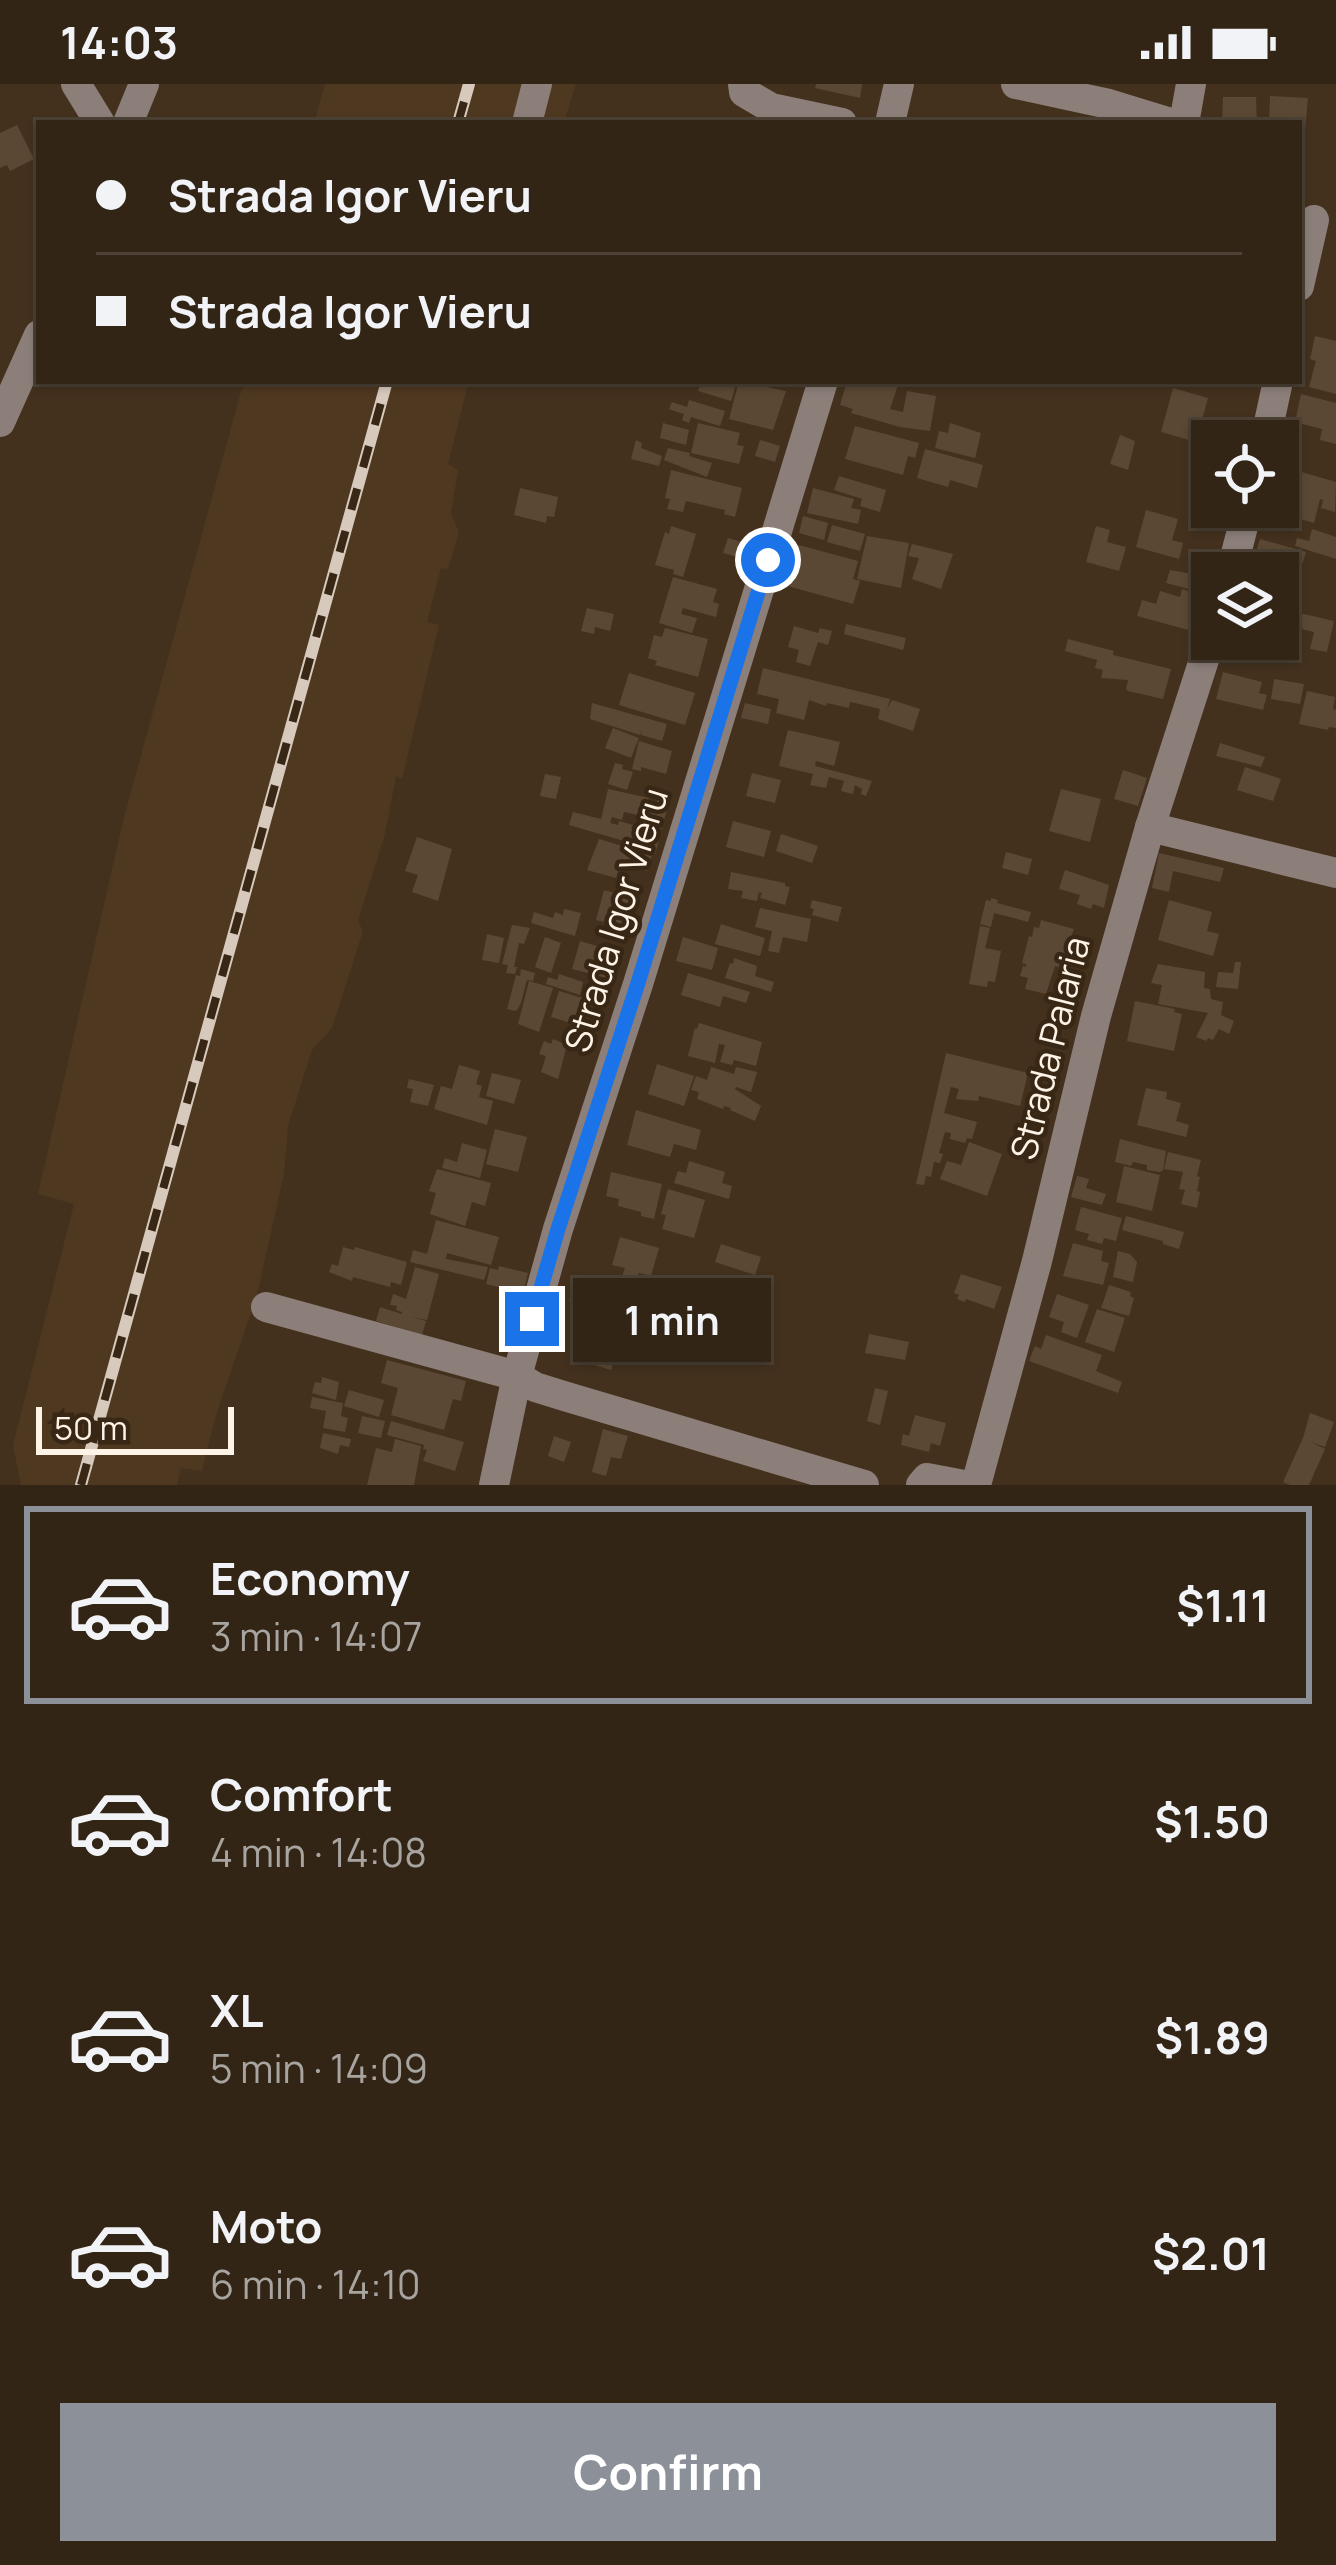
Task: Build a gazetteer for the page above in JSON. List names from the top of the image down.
{
  "streets": {
    "street": ["Strada Igor Vieru", "Strada Palaria"]
  },
  "scale_bar": "50 m",
  "page": {
    "status": "14:03",
    "banner": ["Strada Igor Vieru", "Strada Igor Vieru"],
    "bubble": "1 min",
    "scale": "50 m",
    "list": [
      {
        "name": "Economy",
        "note": "3 min · 14:07",
        "value": "$1.11"
      },
      {
        "name": "Comfort",
        "note": "4 min · 14:08",
        "value": "$1.50"
      },
      {
        "name": "XL",
        "note": "5 min · 14:09",
        "value": "$1.89"
      },
      {
        "name": "Moto",
        "note": "6 min · 14:10",
        "value": "$2.01"
      }
    ],
    "buttons": "Confirm"
  }
}
